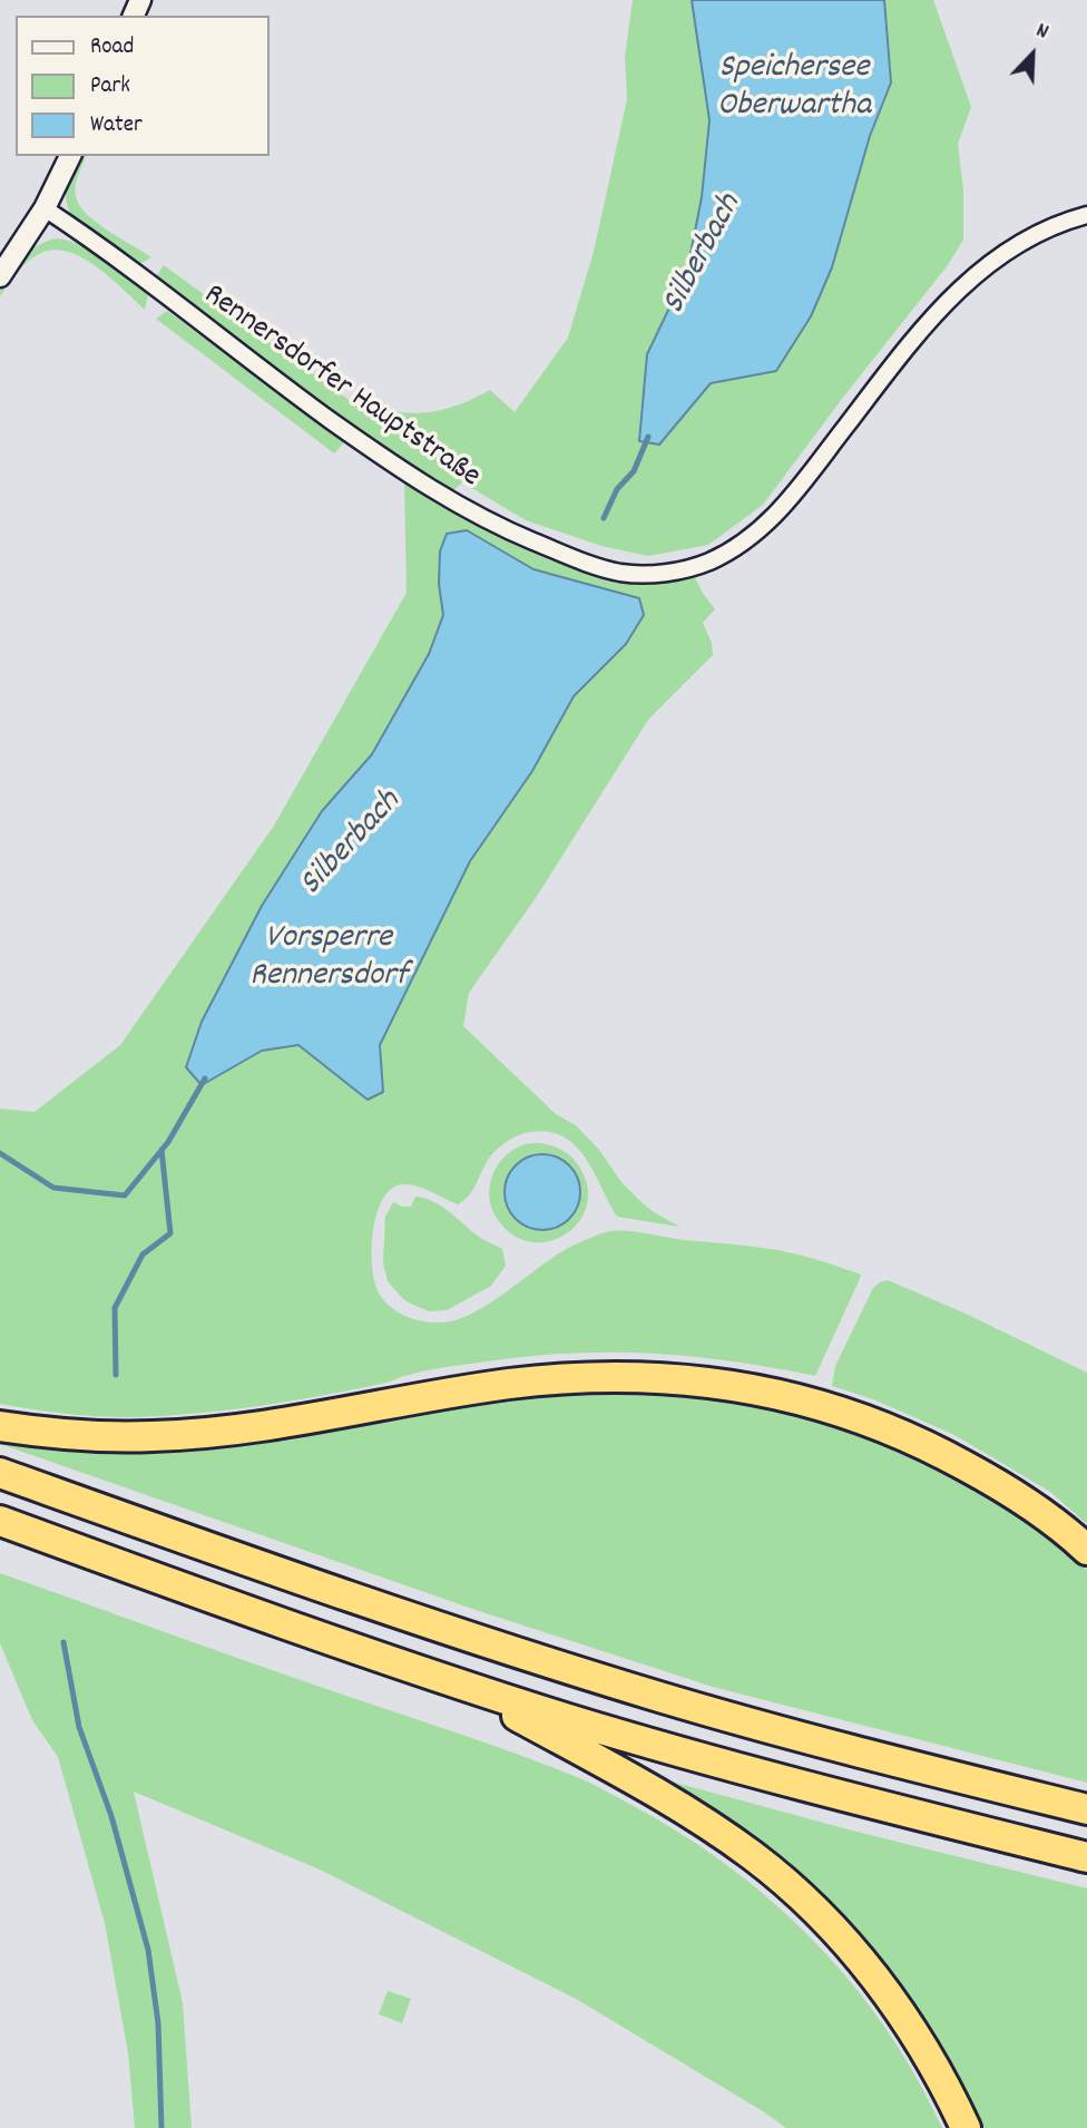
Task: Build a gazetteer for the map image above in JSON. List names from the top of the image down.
{
  "streets": {
    "street": ["Rennersdorfer Hauptstraße"]
  },
  "water": ["Speichersee Oberwartha", "Silberbach", "Vorsperre Rennersdorf"],
  "legend": ["Road", "Park", "Water"],
  "north": "top right"
}
